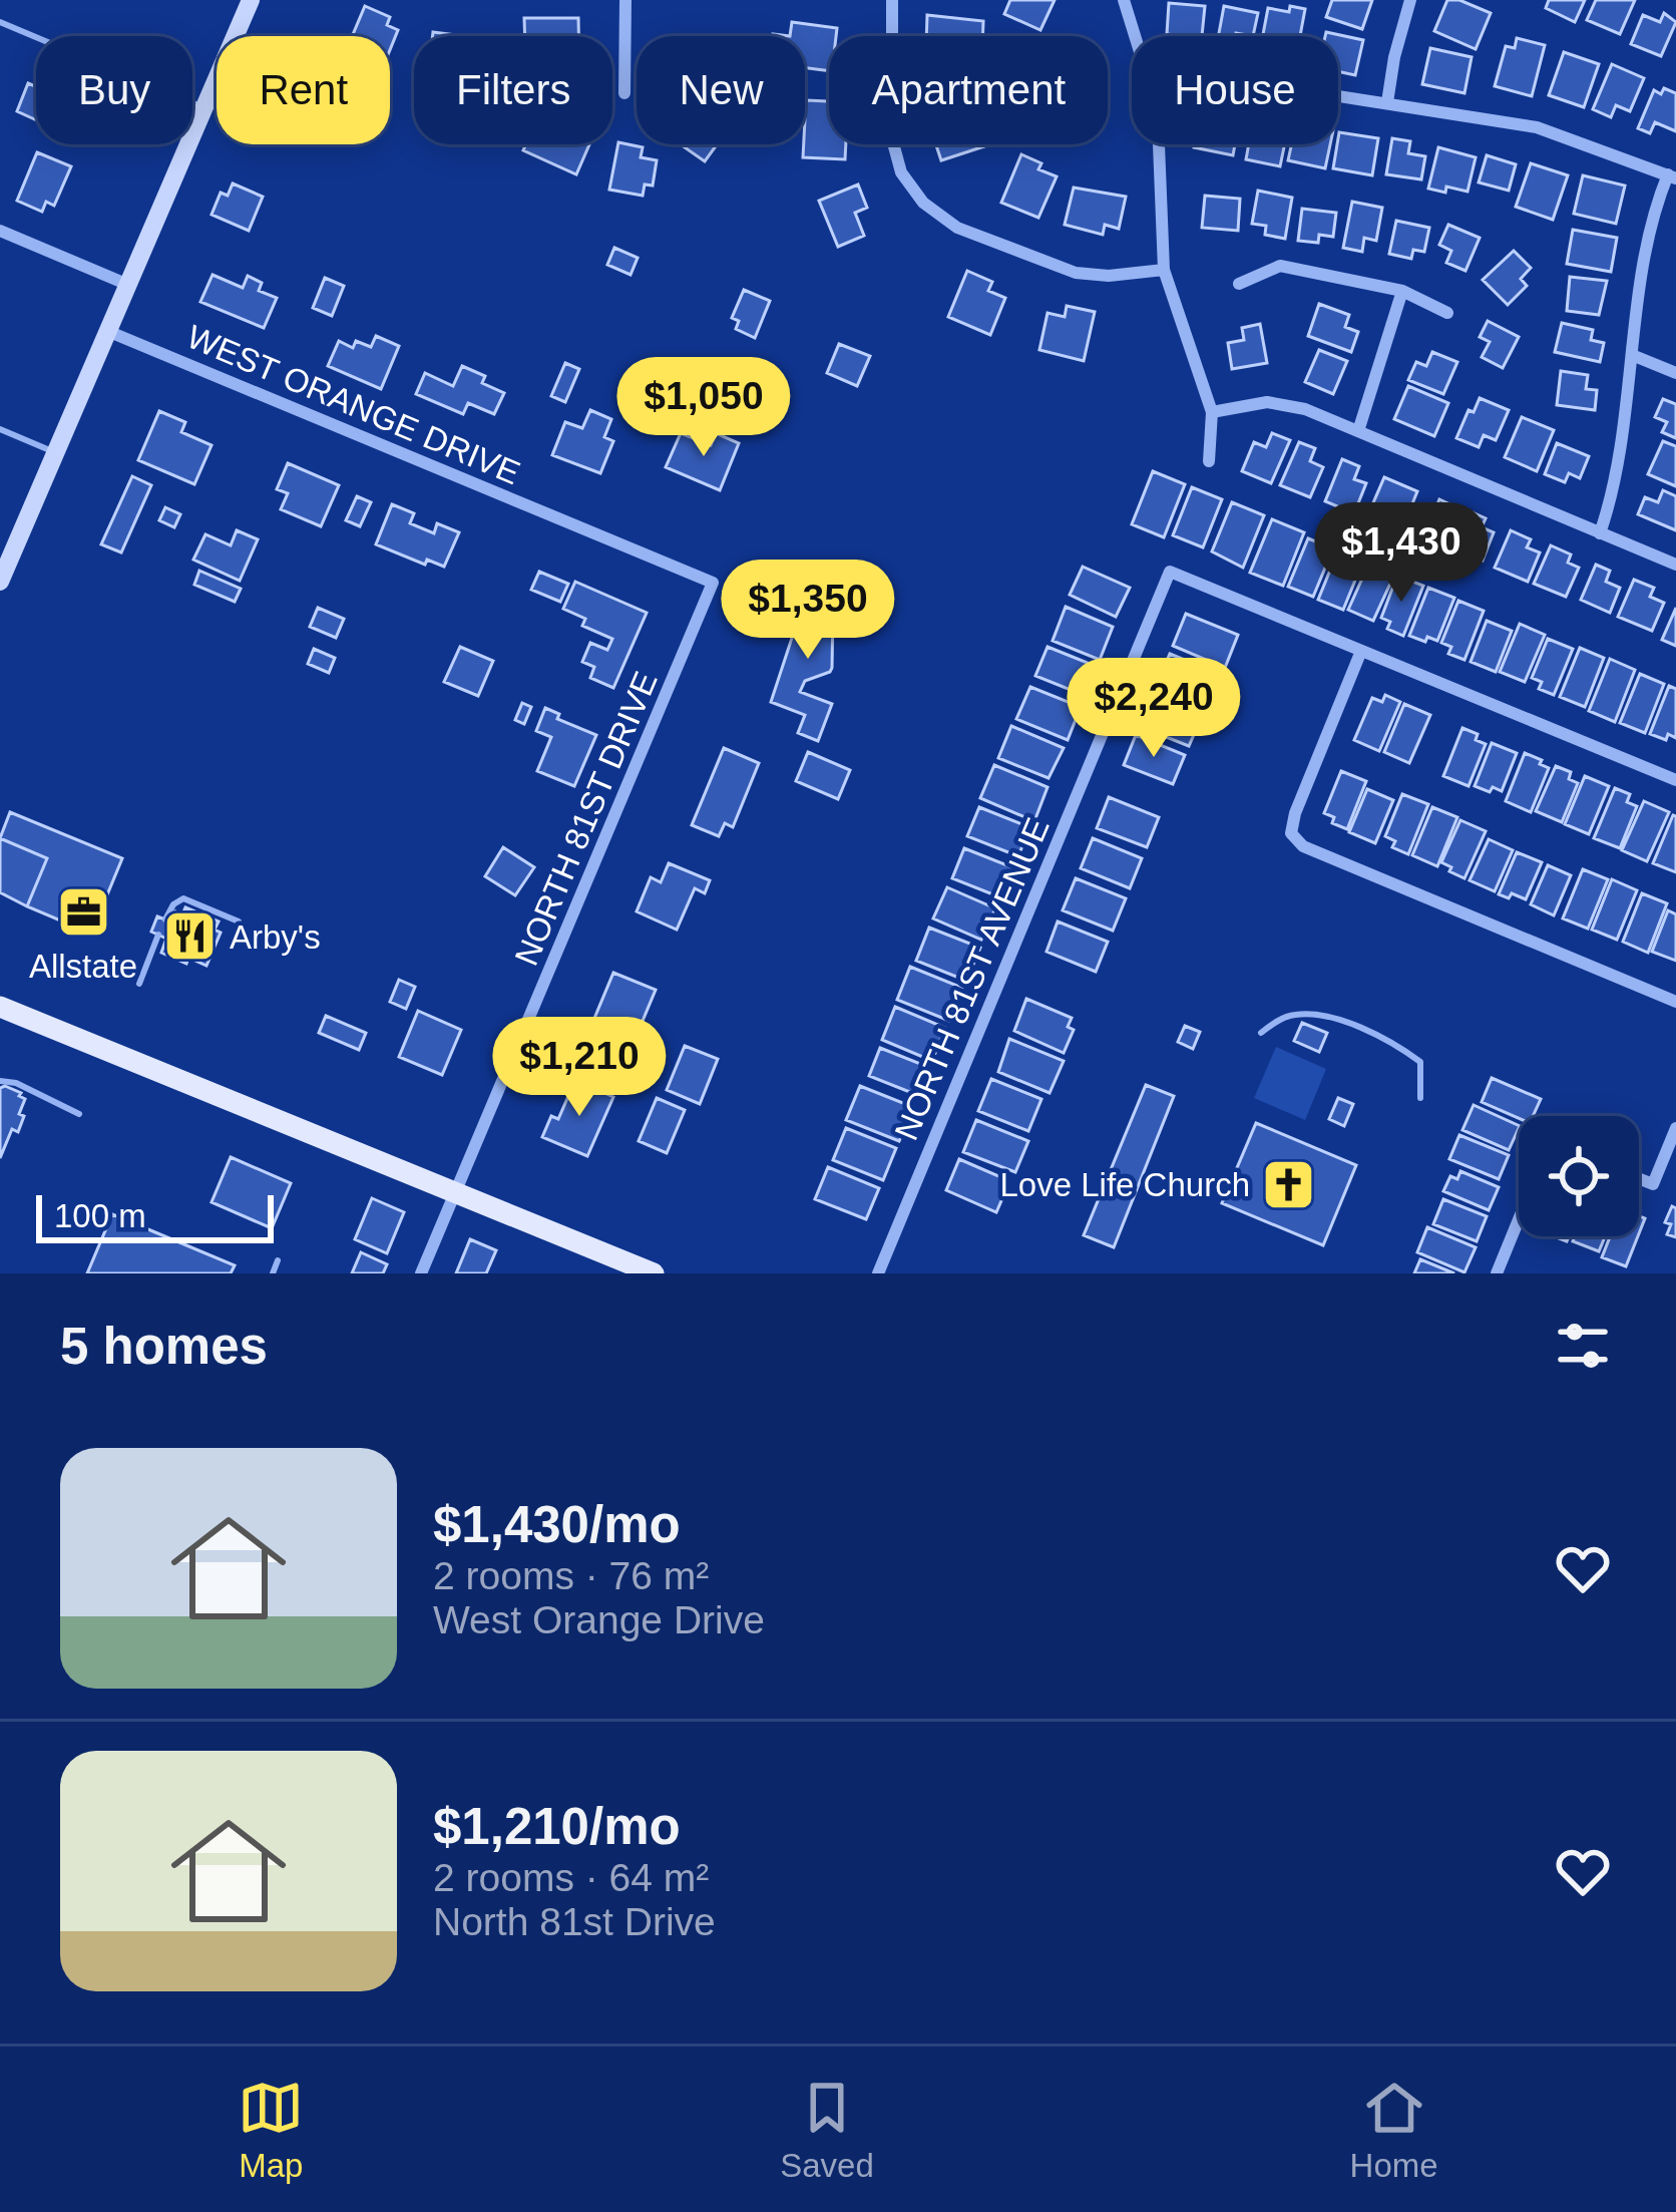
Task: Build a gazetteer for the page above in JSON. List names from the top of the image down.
{
  "streets": {
    "street": ["WEST ORANGE DRIVE", "NORTH 81ST DRIVE", "NORTH 81ST AVENUE"]
  },
  "crossings": [
    ["WEST ORANGE DRIVE", "NORTH 81ST DRIVE"]
  ],
  "places": {
    "office": ["Allstate"],
    "restaurant": ["Arby's"],
    "church": ["Love Life Church"]
  },
  "scale_bar": "100 m",
  "page": {
    "chip": [
      "Buy",
      "Rent",
      "Filters",
      "New",
      "Apartment",
      "House"
    ],
    "price": [
      "$1,050",
      "$1,430",
      "$1,350",
      "$2,240",
      "$1,210"
    ],
    "scale": "100 m",
    "heading": "5 homes",
    "list": [
      {
        "name": "$1,430/mo",
        "note": "2 rooms · 76 m² · West Orange Drive"
      },
      {
        "name": "$1,210/mo",
        "note": "2 rooms · 64 m² · North 81st Drive"
      }
    ],
    "tabs": ["Map", "Saved", "Home"]
  }
}
